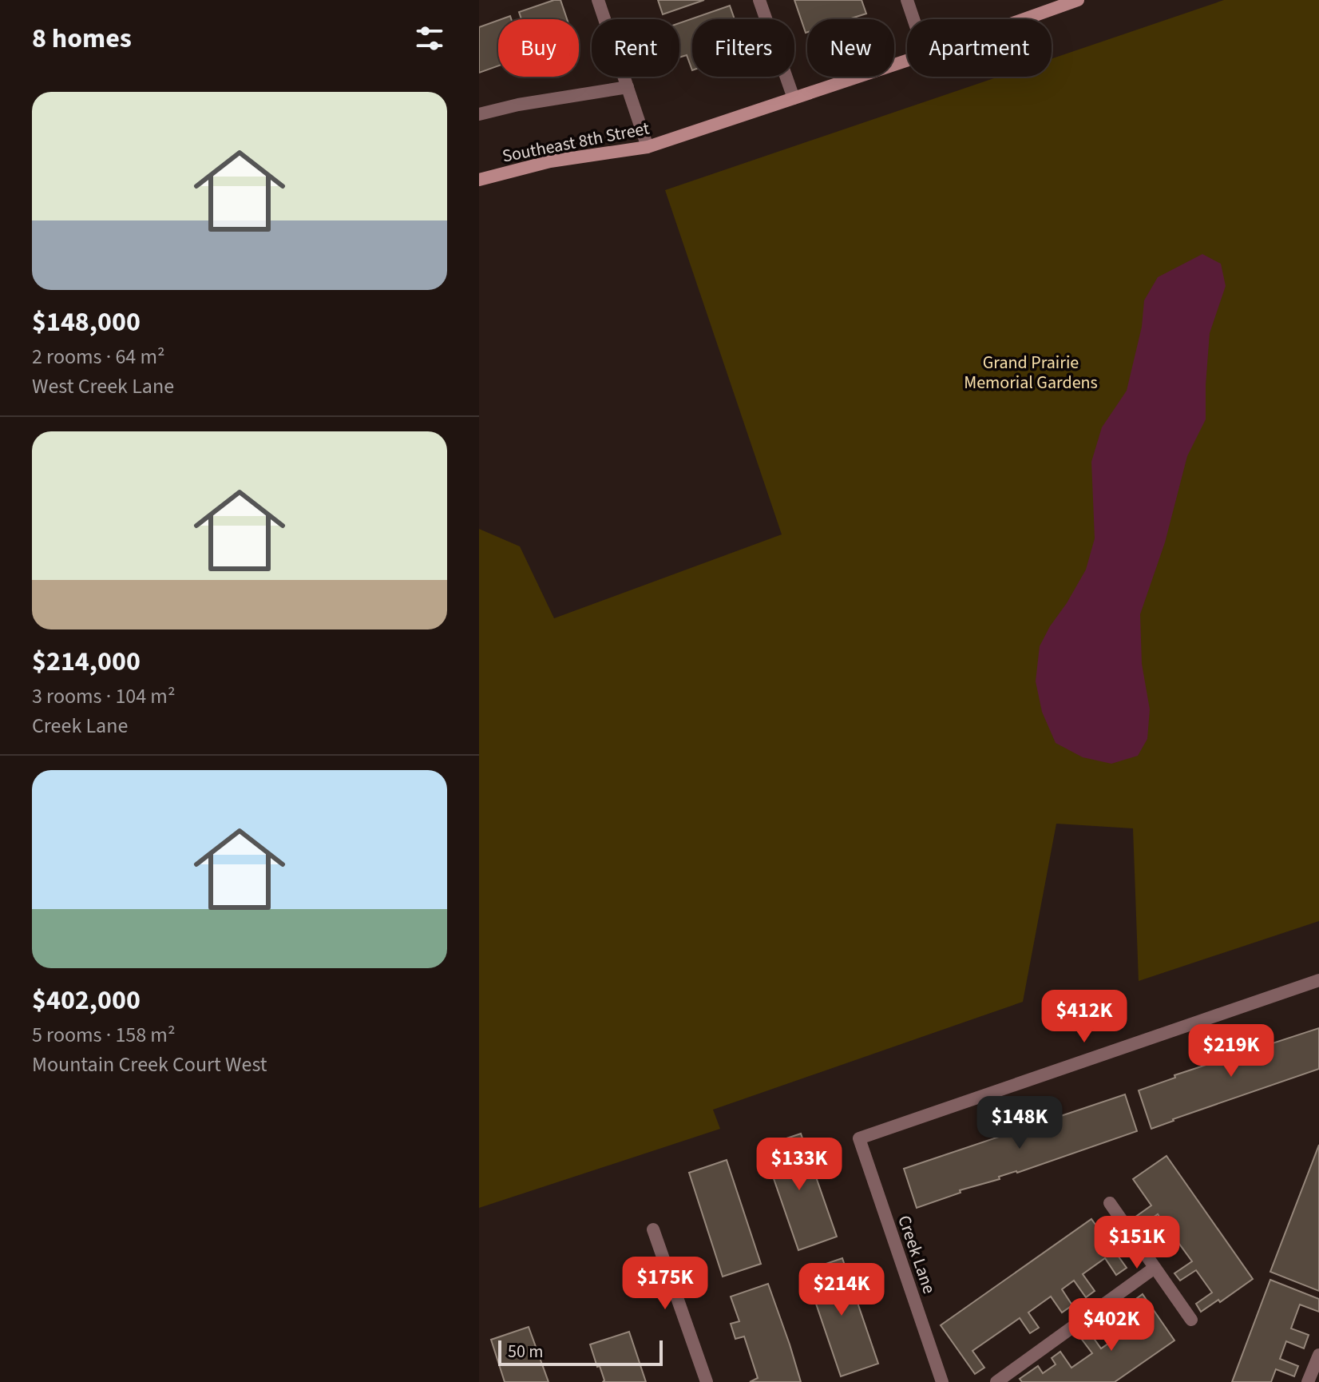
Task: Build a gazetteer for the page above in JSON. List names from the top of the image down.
{
  "streets": {
    "street": ["Southeast 8th Street", "Creek Lane"]
  },
  "parks": ["Grand Prairie Memorial Gardens"],
  "scale_bar": "50 m",
  "page": {
    "heading": "8 homes",
    "chip": [
      "Buy",
      "Rent",
      "Filters",
      "New",
      "Apartment"
    ],
    "list": [
      {
        "name": "$148,000",
        "note": "2 rooms · 64 m² · West Creek Lane"
      },
      {
        "name": "$214,000",
        "note": "3 rooms · 104 m² · Creek Lane"
      },
      {
        "name": "$402,000",
        "note": "5 rooms · 158 m² · Mountain Creek Court West"
      }
    ],
    "price": [
      "$412K",
      "$219K",
      "$148K",
      "$133K",
      "$151K",
      "$175K",
      "$214K",
      "$402K"
    ],
    "scale": "50 m"
  }
}
